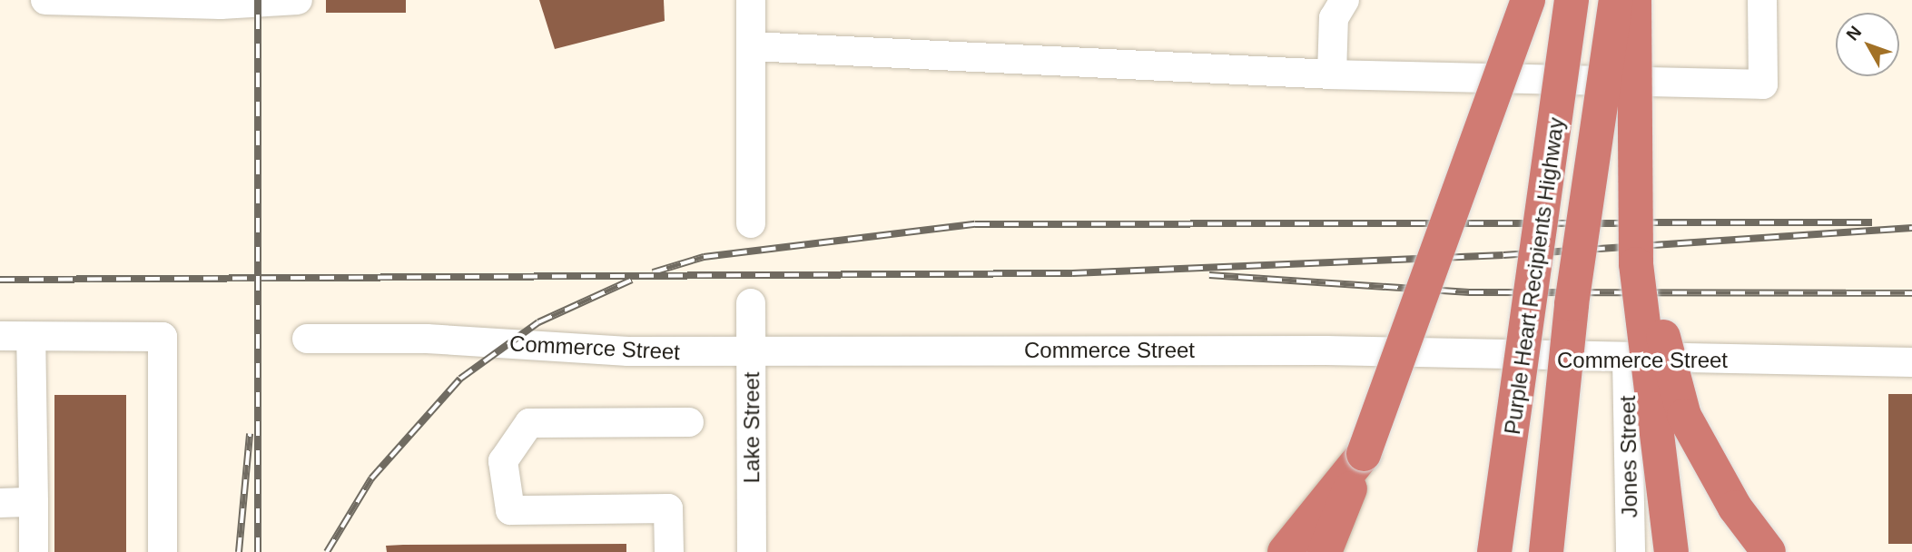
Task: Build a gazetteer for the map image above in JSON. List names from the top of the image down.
{
  "streets": {
    "highway": ["Purple Heart Recipients Highway"],
    "street": ["Commerce Street", "Lake Street", "Jones Street"]
  },
  "crossings": [
    ["Commerce Street", "Lake Street"],
    ["Commerce Street", "Jones Street"]
  ],
  "north": "top left"
}
